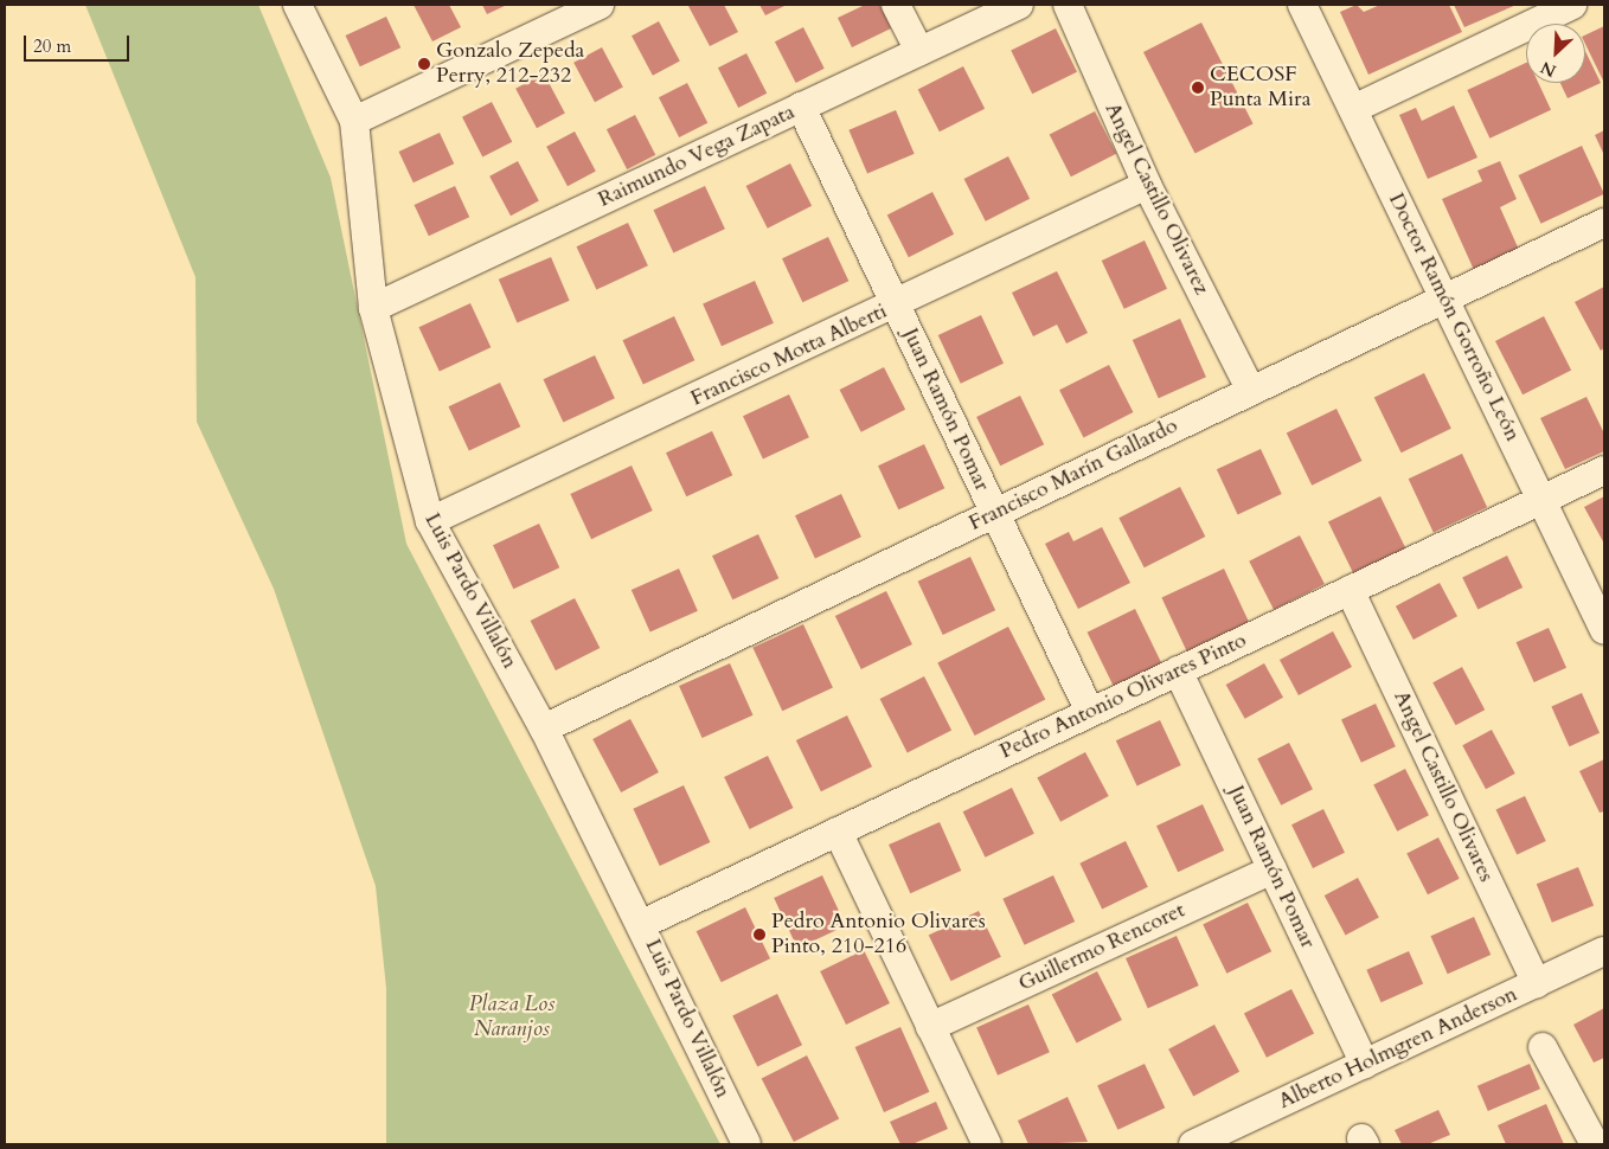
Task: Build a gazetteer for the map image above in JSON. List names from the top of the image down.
{
  "streets": {
    "street": [
      "Raimundo Vega Zapata",
      "Angel Castillo Olivarez",
      "Doctor Ramón Gorroño León",
      "Francisco Motta Alberti",
      "Juan Ramón Pomar",
      "Francisco Marín Gallardo",
      "Luis Pardo Villalón",
      "Pedro Antonio Olivares Pinto",
      "Angel Castillo Olivares",
      "Guillermo Rencoret",
      "Alberto Holmgren Anderson"
    ]
  },
  "crossings": [
    ["Raimundo Vega Zapata", "Juan Ramón Pomar"],
    ["Raimundo Vega Zapata", "Luis Pardo Villalón"],
    ["Angel Castillo Olivarez", "Francisco Motta Alberti"],
    ["Angel Castillo Olivarez", "Francisco Marín Gallardo"],
    ["Doctor Ramón Gorroño León", "Francisco Marín Gallardo"],
    ["Doctor Ramón Gorroño León", "Pedro Antonio Olivares Pinto"],
    ["Francisco Motta Alberti", "Juan Ramón Pomar"],
    ["Francisco Motta Alberti", "Luis Pardo Villalón"],
    ["Juan Ramón Pomar", "Francisco Marín Gallardo"],
    ["Juan Ramón Pomar", "Pedro Antonio Olivares Pinto"],
    ["Juan Ramón Pomar", "Guillermo Rencoret"],
    ["Juan Ramón Pomar", "Alberto Holmgren Anderson"],
    ["Francisco Marín Gallardo", "Luis Pardo Villalón"],
    ["Luis Pardo Villalón", "Pedro Antonio Olivares Pinto"],
    ["Pedro Antonio Olivares Pinto", "Angel Castillo Olivares"],
    ["Angel Castillo Olivares", "Alberto Holmgren Anderson"]
  ],
  "parks": ["Plaza Los Naranjos"],
  "places": ["Gonzalo Zepeda Perry, 212-232", "CECOSF Punta Mira", "Pedro Antonio Olivares Pinto, 210-216"],
  "scale_bar": "20 m",
  "north": "bottom left"
}
